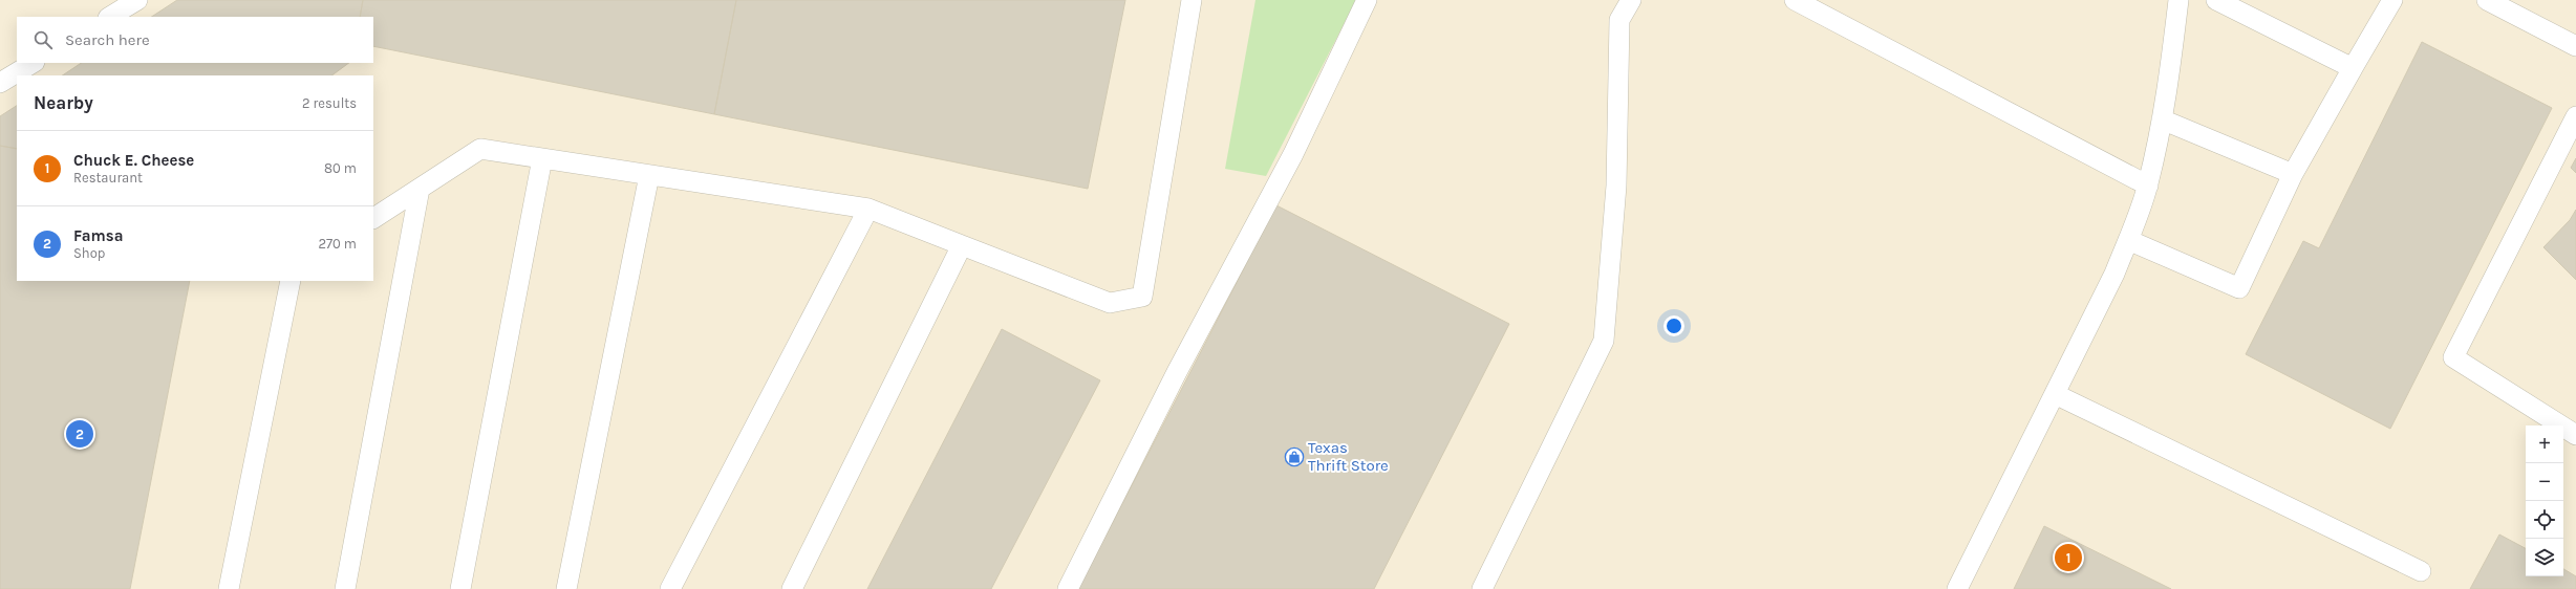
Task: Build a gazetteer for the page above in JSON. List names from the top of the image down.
{
  "places": {
    "shop": ["Texas Thrift Store"]
  },
  "page": {
    "search": "Search here",
    "heading": ["Nearby", "2 results"],
    "list": [
      {
        "mark": "1",
        "name": "Chuck E. Cheese",
        "note": "Restaurant",
        "value": "80 m"
      },
      {
        "mark": "2",
        "name": "Famsa",
        "note": "Shop",
        "value": "270 m"
      }
    ],
    "pins": ["2", "1"],
    "map_buttons": ["+", "−"]
  }
}
